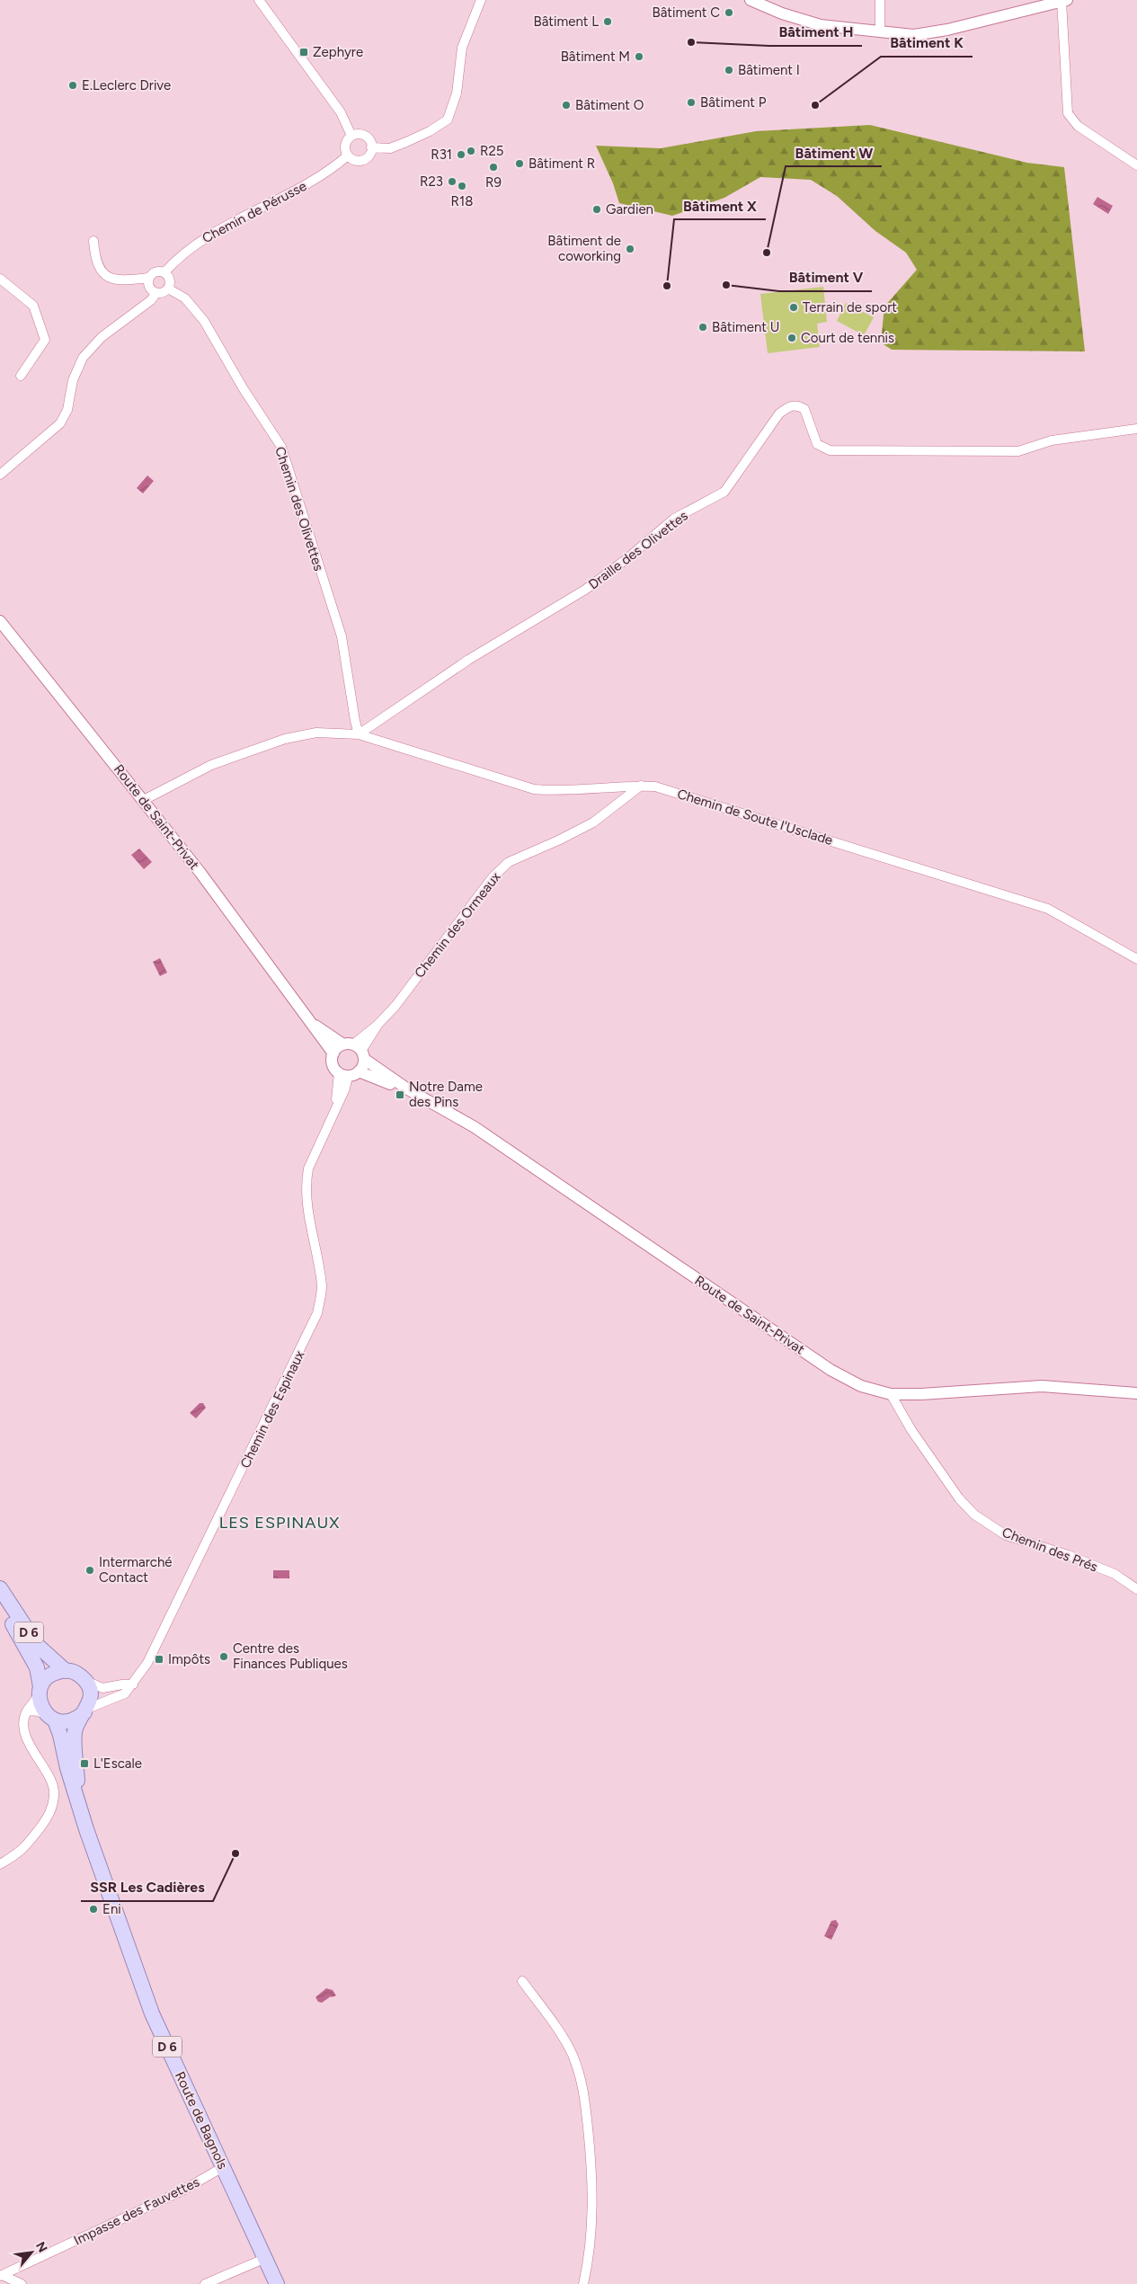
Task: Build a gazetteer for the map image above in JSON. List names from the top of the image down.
{
  "streets": {
    "main road": ["D 6", "Route de Bagnols"],
    "street": [
      "Chemin de Pérusse",
      "Chemin des Olivettes",
      "Draille des Olivettes",
      "Route de Saint-Privat",
      "Chemin de Soute l'Usclade",
      "Chemin des Ormeaux",
      "Chemin des Espinaux",
      "Chemin des Prés",
      "Impasse des Fauvettes"
    ]
  },
  "crossings": [
    ["Chemin de Pérusse", "Chemin des Olivettes"],
    ["Chemin des Olivettes", "Draille des Olivettes"],
    ["Chemin des Olivettes", "Chemin de Soute l'Usclade"],
    ["Draille des Olivettes", "Chemin de Soute l'Usclade"],
    ["Route de Saint-Privat", "Chemin des Ormeaux"],
    ["Route de Saint-Privat", "Chemin des Espinaux"],
    ["Route de Saint-Privat", "Chemin des Prés"],
    ["Chemin de Soute l'Usclade", "Chemin des Ormeaux"],
    ["Chemin des Espinaux", "D 6"],
    ["D 6", "Route de Bagnols"],
    ["Route de Bagnols", "Impasse des Fauvettes"]
  ],
  "districts": ["LES ESPINAUX"],
  "places": {
    "other": [
      "Bâtiment C",
      "Bâtiment L",
      "Bâtiment H",
      "Bâtiment M",
      "Bâtiment I",
      "E.Leclerc Drive",
      "Bâtiment P",
      "Bâtiment O",
      "Bâtiment K",
      "R25",
      "R31",
      "Bâtiment R",
      "R9",
      "R23",
      "R18",
      "Gardien",
      "Bâtiment de coworking",
      "Bâtiment W",
      "Bâtiment V",
      "Bâtiment X",
      "Terrain de sport",
      "Bâtiment U",
      "Court de tennis",
      "Intermarché Contact",
      "Centre des Finances Publiques",
      "SSR Les Cadières",
      "Eni"
    ],
    "transit": [
      "Zephyre",
      "Notre Dame des Pins",
      "Impôts",
      "L'Escale"
    ]
  },
  "north": "top right"
}
